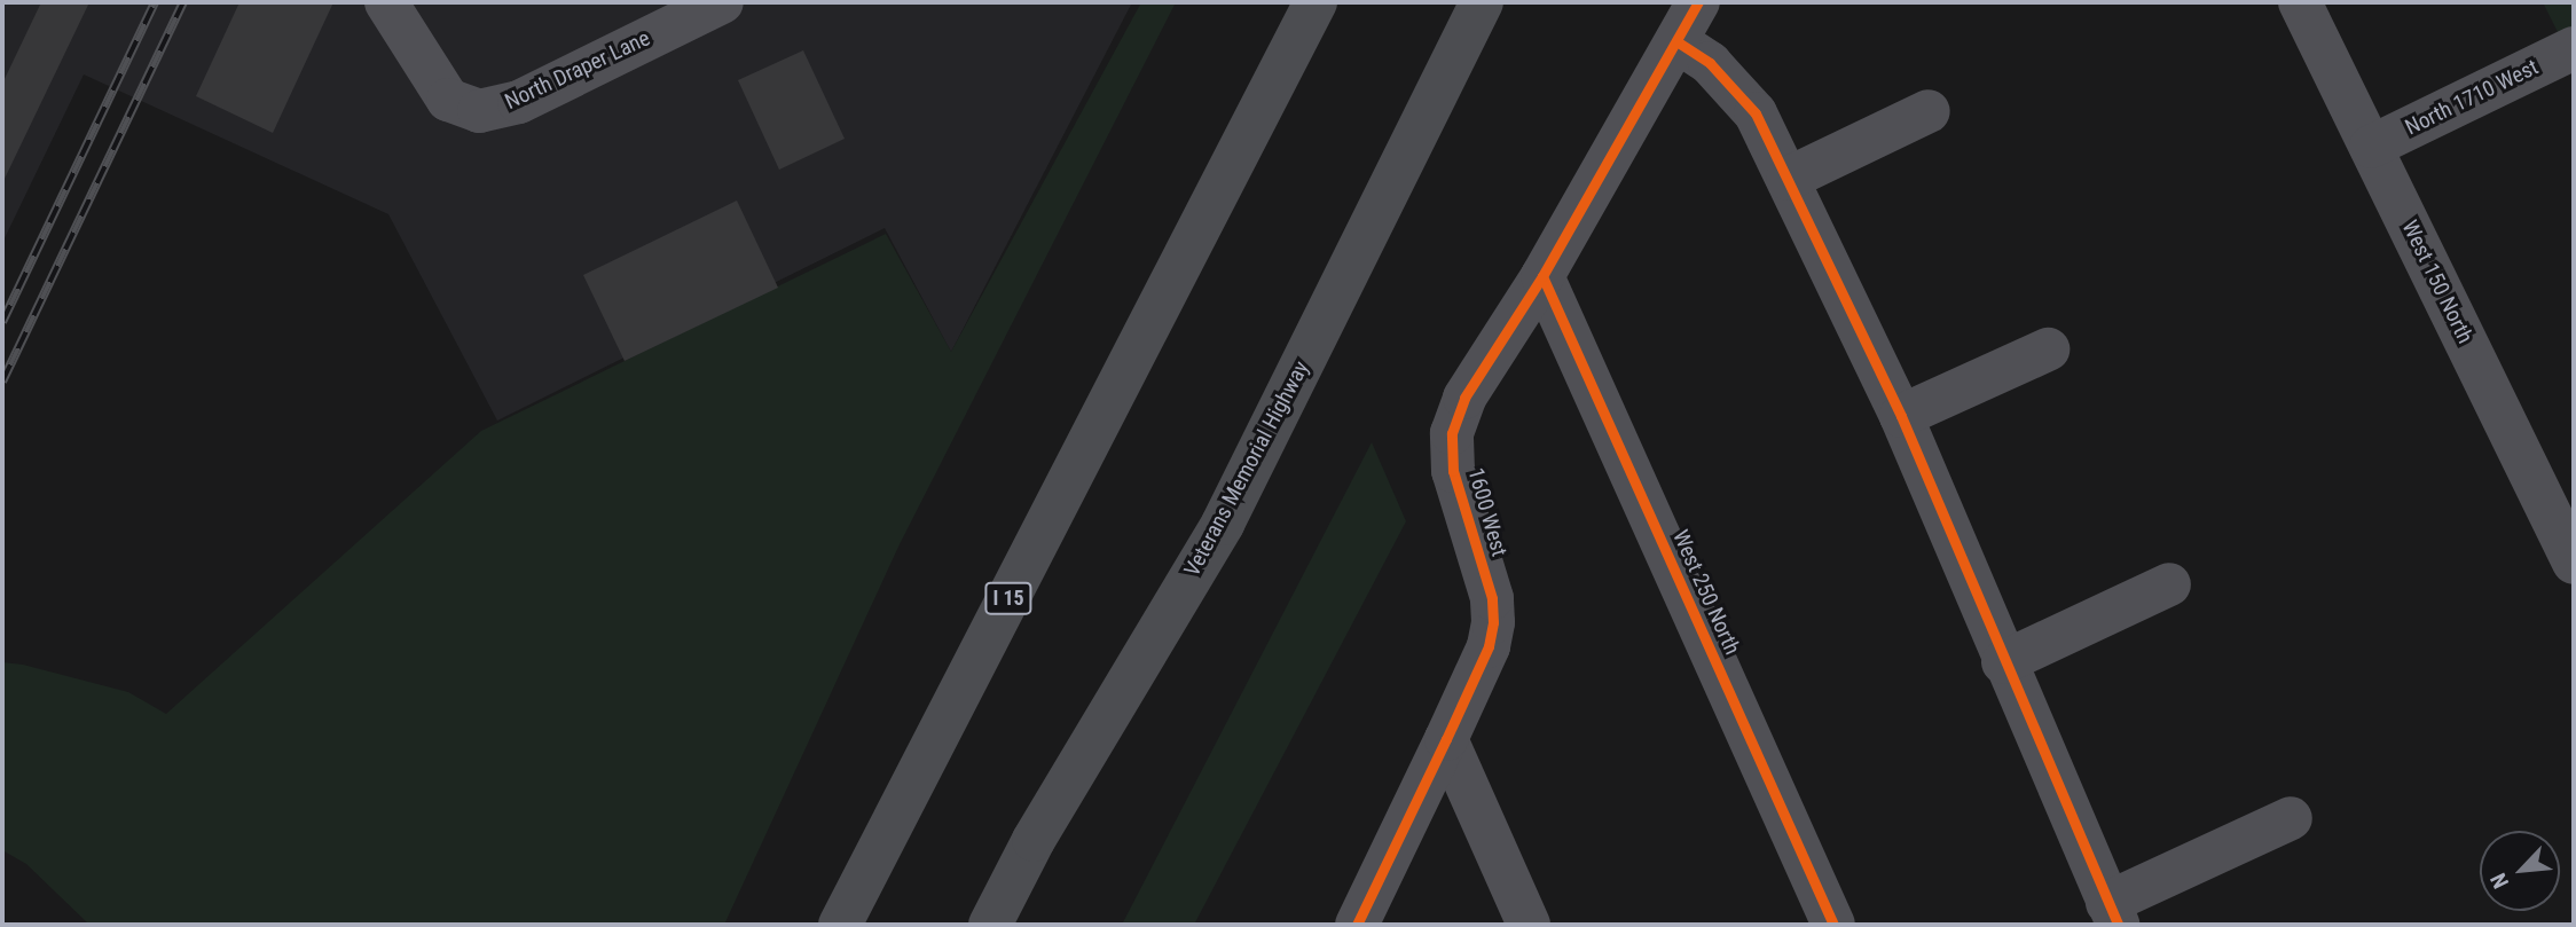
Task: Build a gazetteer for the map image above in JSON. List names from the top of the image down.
{
  "streets": {
    "highway": ["Veterans Memorial Highway", "I 15"],
    "street": [
      "North Draper Lane",
      "North 1710 West",
      "West 150 North",
      "1600 West",
      "West 250 North"
    ]
  },
  "crossings": [
    ["North 1710 West", "West 150 North"],
    ["1600 West", "West 250 North"]
  ],
  "north": "bottom left"
}
